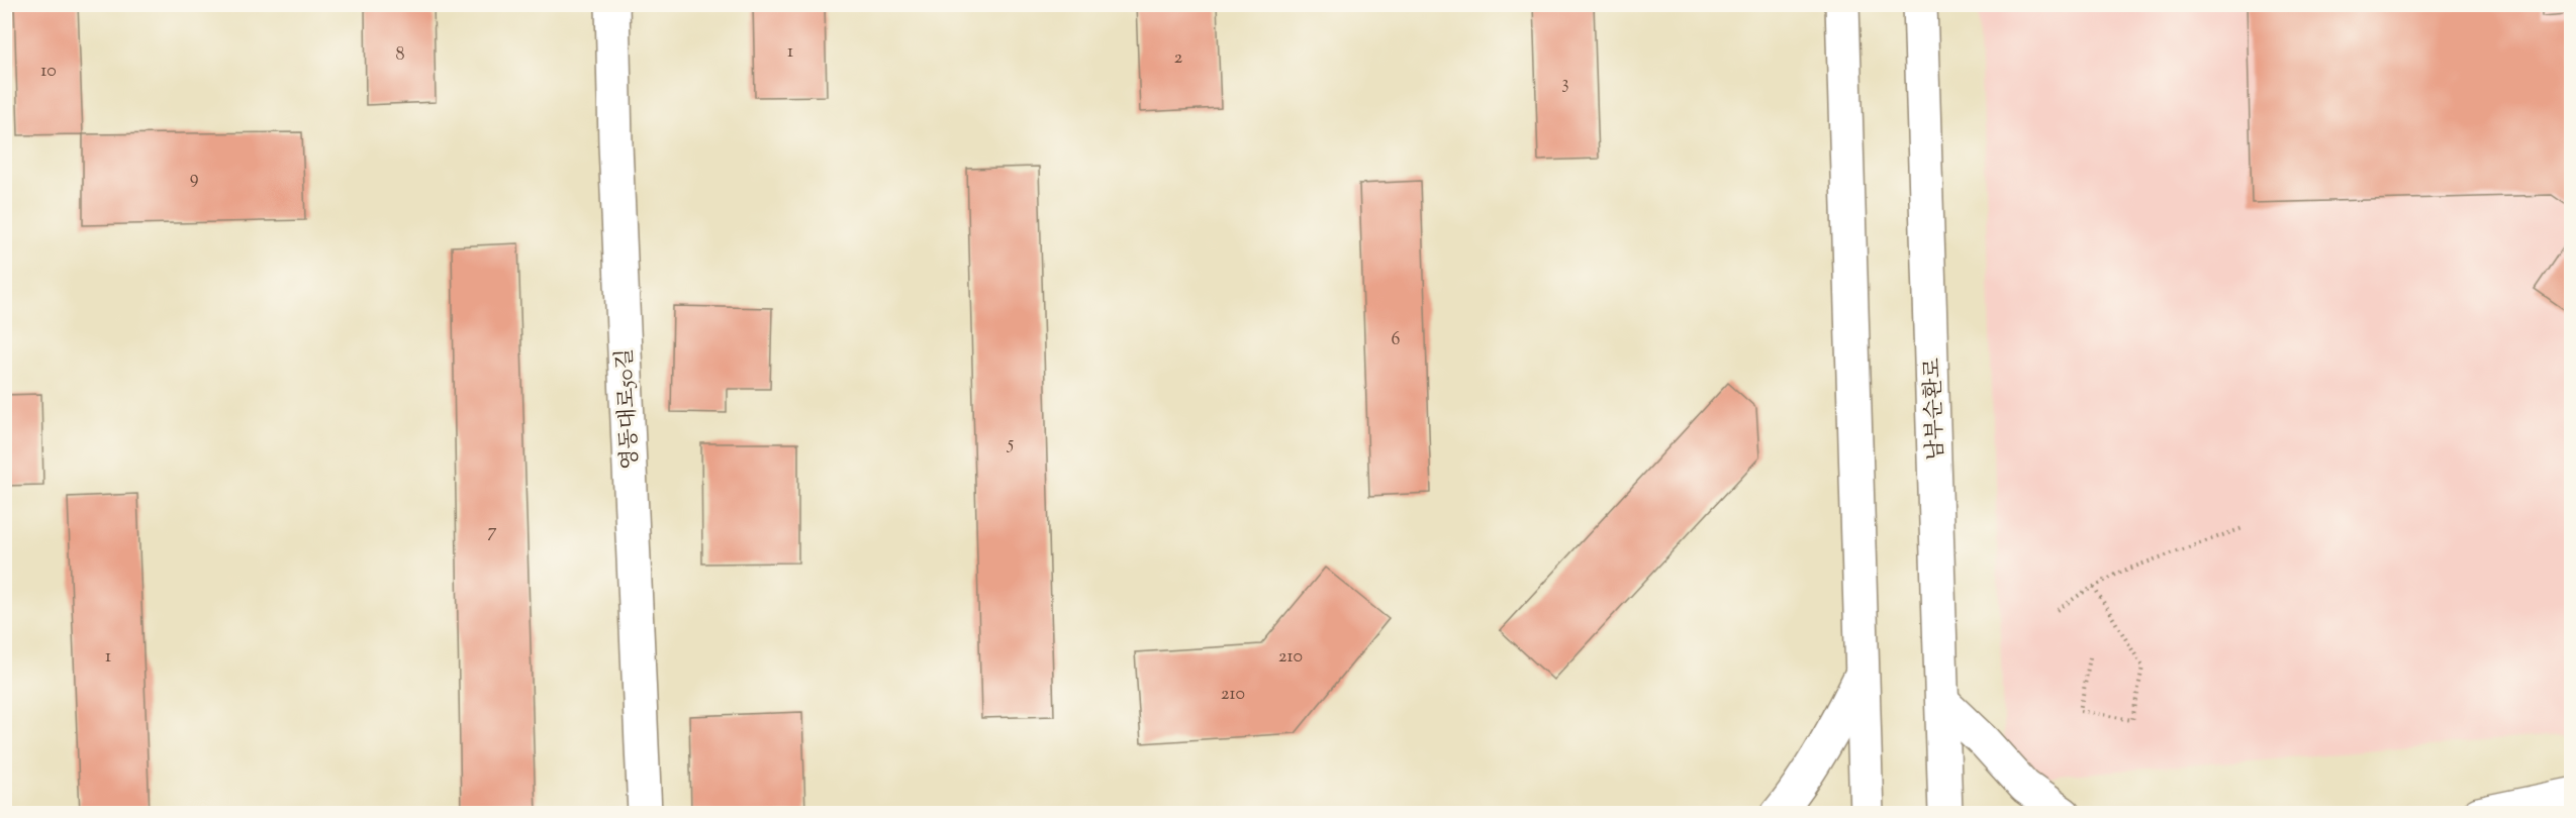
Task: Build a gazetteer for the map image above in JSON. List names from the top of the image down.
{
  "streets": {
    "main road": ["영동대로50길", "남부순환로"]
  },
  "house_numbers": [
    "1",
    "8",
    "2",
    "10",
    "3",
    "9",
    "6",
    "5",
    "7",
    "1",
    "210",
    "210"
  ]
}
